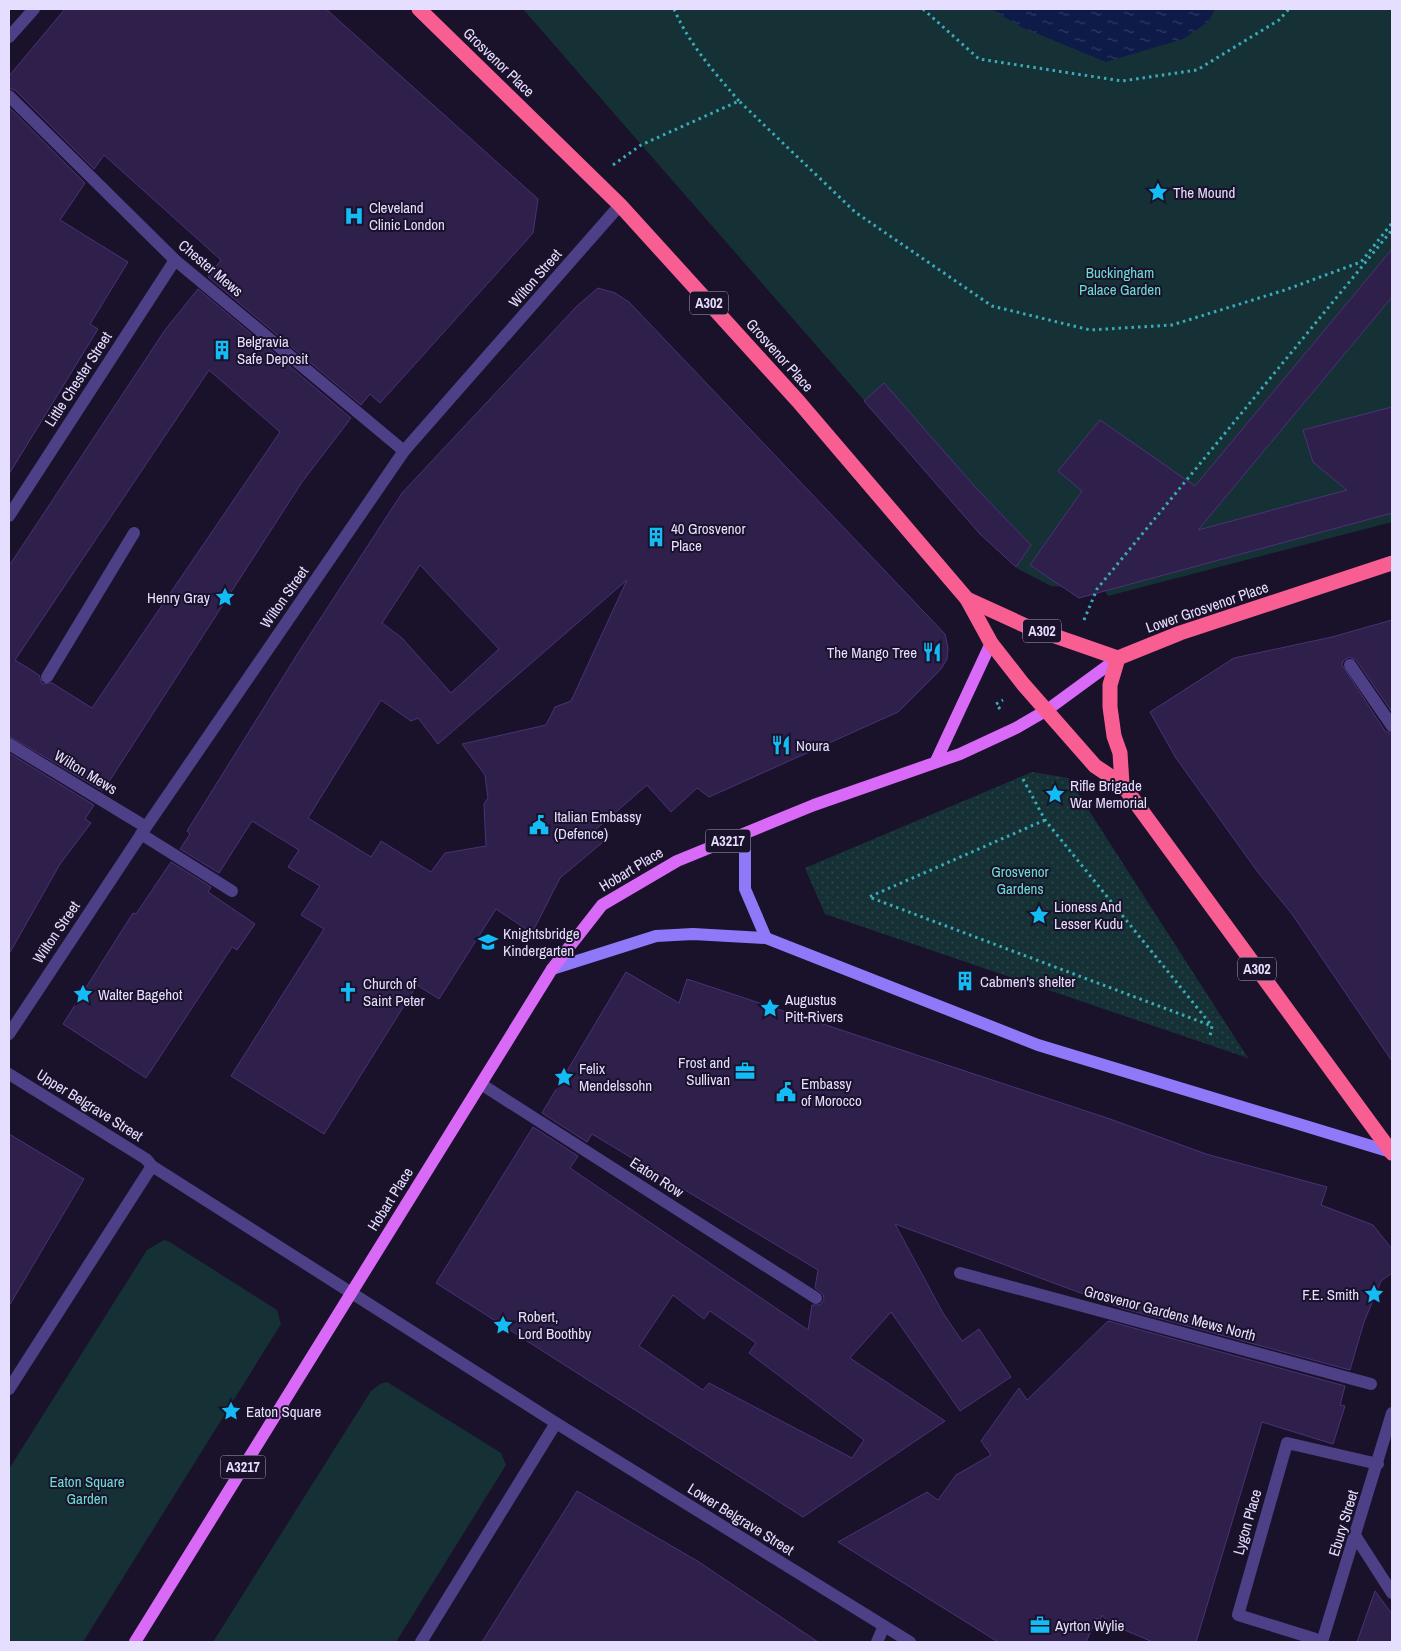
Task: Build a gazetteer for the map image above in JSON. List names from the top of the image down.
{
  "streets": {
    "highway": ["Grosvenor Place", "A302", "Lower Grosvenor Place"],
    "main road": ["A3217", "Hobart Place"],
    "street": [
      "Chester Mews",
      "Wilton Street",
      "Little Chester Street",
      "Wilton Mews",
      "Upper Belgrave Street",
      "Eaton Row",
      "Grosvenor Gardens Mews North",
      "Lower Belgrave Street",
      "Lygon Place",
      "Ebury Street"
    ]
  },
  "crossings": [
    ["Grosvenor Place", "Wilton Street"],
    ["Grosvenor Place", "A302"],
    ["Grosvenor Place", "Lower Grosvenor Place"],
    ["Chester Mews", "Wilton Street"],
    ["Chester Mews", "Little Chester Street"],
    ["Wilton Street", "Wilton Mews"],
    ["A302", "Lower Grosvenor Place"],
    ["A302", "Hobart Place"],
    ["Lower Grosvenor Place", "Hobart Place"],
    ["A3217", "Hobart Place"],
    ["Hobart Place", "Eaton Row"],
    ["Lygon Place", "Ebury Street"]
  ],
  "parks": ["Buckingham Palace Garden", "Grosvenor Gardens", "Eaton Square Garden"],
  "places": {
    "place": [
      "The Mound",
      "Henry Gray",
      "Rifle Brigade War Memorial",
      "Lioness And Lesser Kudu",
      "Walter Bagehot",
      "Augustus Pitt-Rivers",
      "Felix Mendelssohn",
      "F.E. Smith",
      "Robert, Lord Boothby",
      "Eaton Square"
    ],
    "hospital": ["Cleveland Clinic London"],
    "building": ["Belgravia Safe Deposit", "40 Grosvenor Place", "Cabmen's shelter"],
    "restaurant": ["The Mango Tree", "Noura"],
    "public building": ["Italian Embassy (Defence)", "Embassy of Morocco"],
    "school or university": ["Knightsbridge Kindergarten"],
    "church": ["Church of Saint Peter"],
    "office": ["Frost and Sullivan", "Ayrton Wylie"]
  }
}
